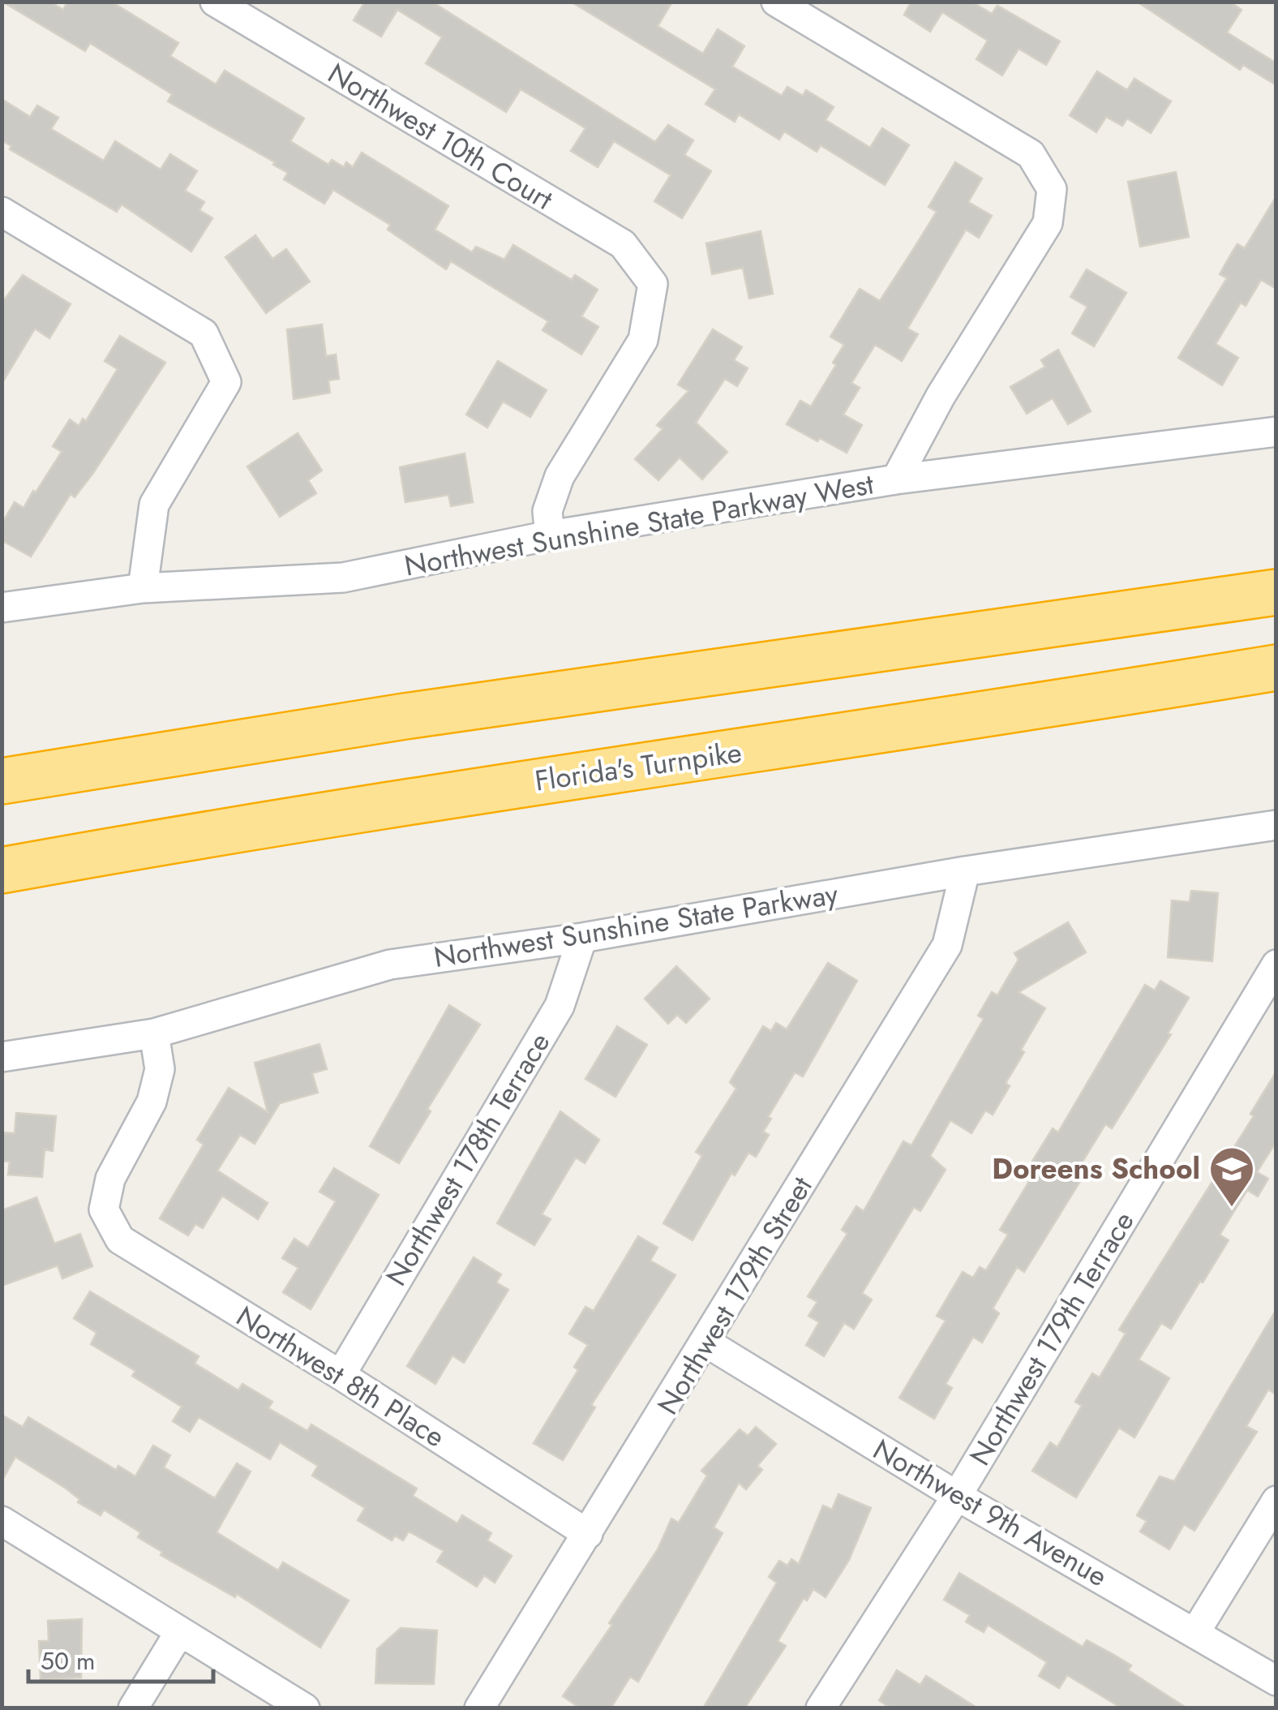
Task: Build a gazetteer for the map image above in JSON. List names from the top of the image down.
{
  "streets": {
    "highway": ["Florida's Turnpike"],
    "street": [
      "Northwest 10th Court",
      "Northwest Sunshine State Parkway West",
      "Northwest Sunshine State Parkway",
      "Northwest 178th Terrace",
      "Northwest 179th Street",
      "Northwest 179th Terrace",
      "Northwest 8th Place",
      "Northwest 9th Avenue"
    ]
  },
  "crossings": [
    ["Northwest 10th Court", "Northwest Sunshine State Parkway West"],
    ["Northwest Sunshine State Parkway", "Northwest 178th Terrace"],
    ["Northwest Sunshine State Parkway", "Northwest 179th Street"],
    ["Northwest Sunshine State Parkway", "Northwest 8th Place"],
    ["Northwest 178th Terrace", "Northwest 8th Place"],
    ["Northwest 179th Street", "Northwest 8th Place"],
    ["Northwest 179th Street", "Northwest 9th Avenue"],
    ["Northwest 179th Terrace", "Northwest 9th Avenue"]
  ],
  "places": {
    "school or university": ["Doreens School"]
  },
  "scale_bar": "50 m"
}
